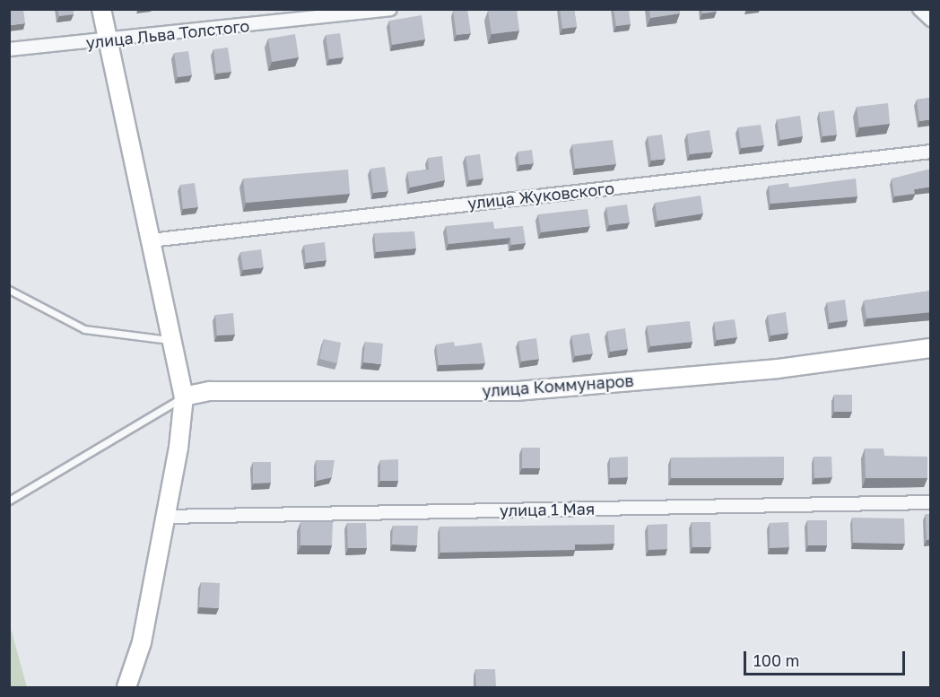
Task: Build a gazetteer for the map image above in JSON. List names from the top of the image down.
{
  "streets": {
    "main road": ["улица Коммунаров"],
    "street": ["улица Льва Толстого", "улица Жуковского", "улица 1 Мая"]
  },
  "scale_bar": "100 m"
}
